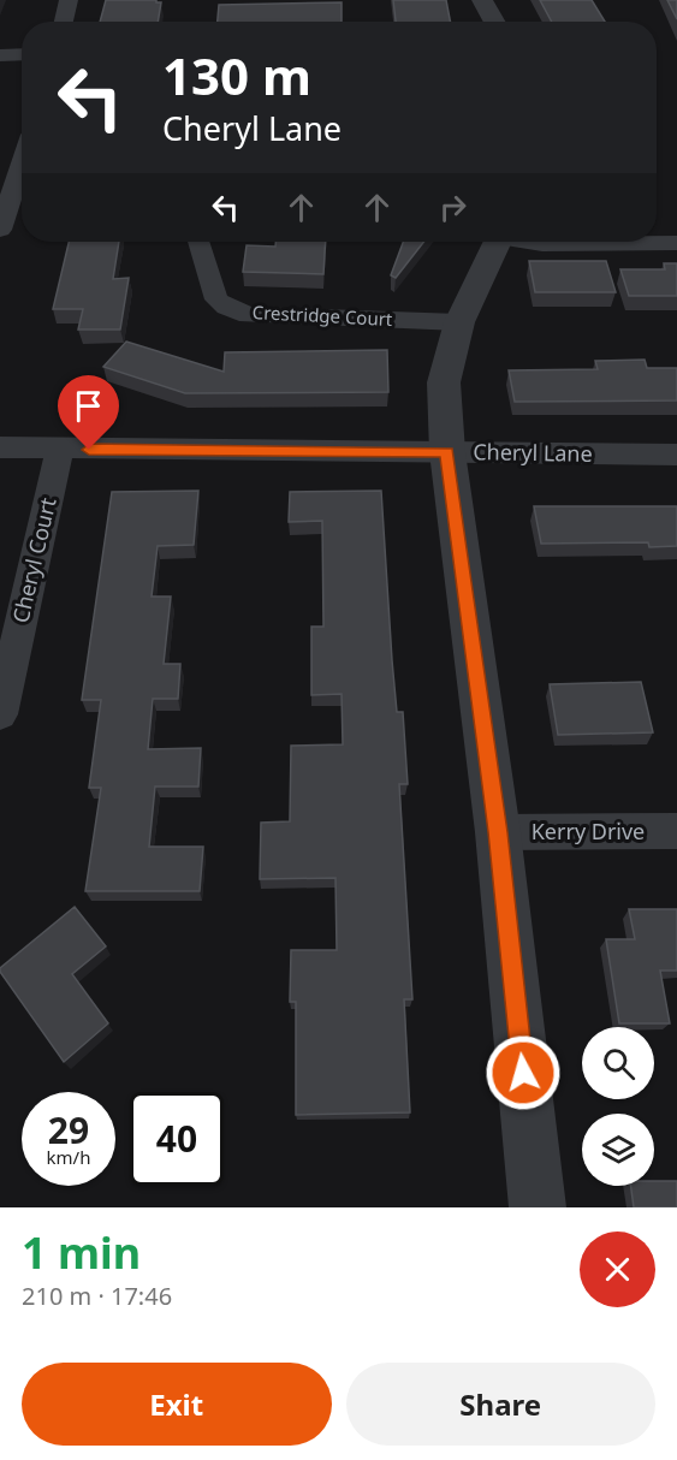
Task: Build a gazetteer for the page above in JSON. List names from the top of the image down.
{
  "streets": {
    "street": [
      "Crestridge Court",
      "Cheryl Lane",
      "Cheryl Court",
      "Kerry Drive"
    ]
  },
  "crossings": [
    ["Cheryl Lane", "Cheryl Court"]
  ],
  "page": {
    "turn": ["130 m", "Cheryl Lane"],
    "speed": "29 km/h",
    "limit": "40",
    "heading": ["1 min", "210 m · 17:46"],
    "buttons": ["Exit", "Share"]
  }
}
